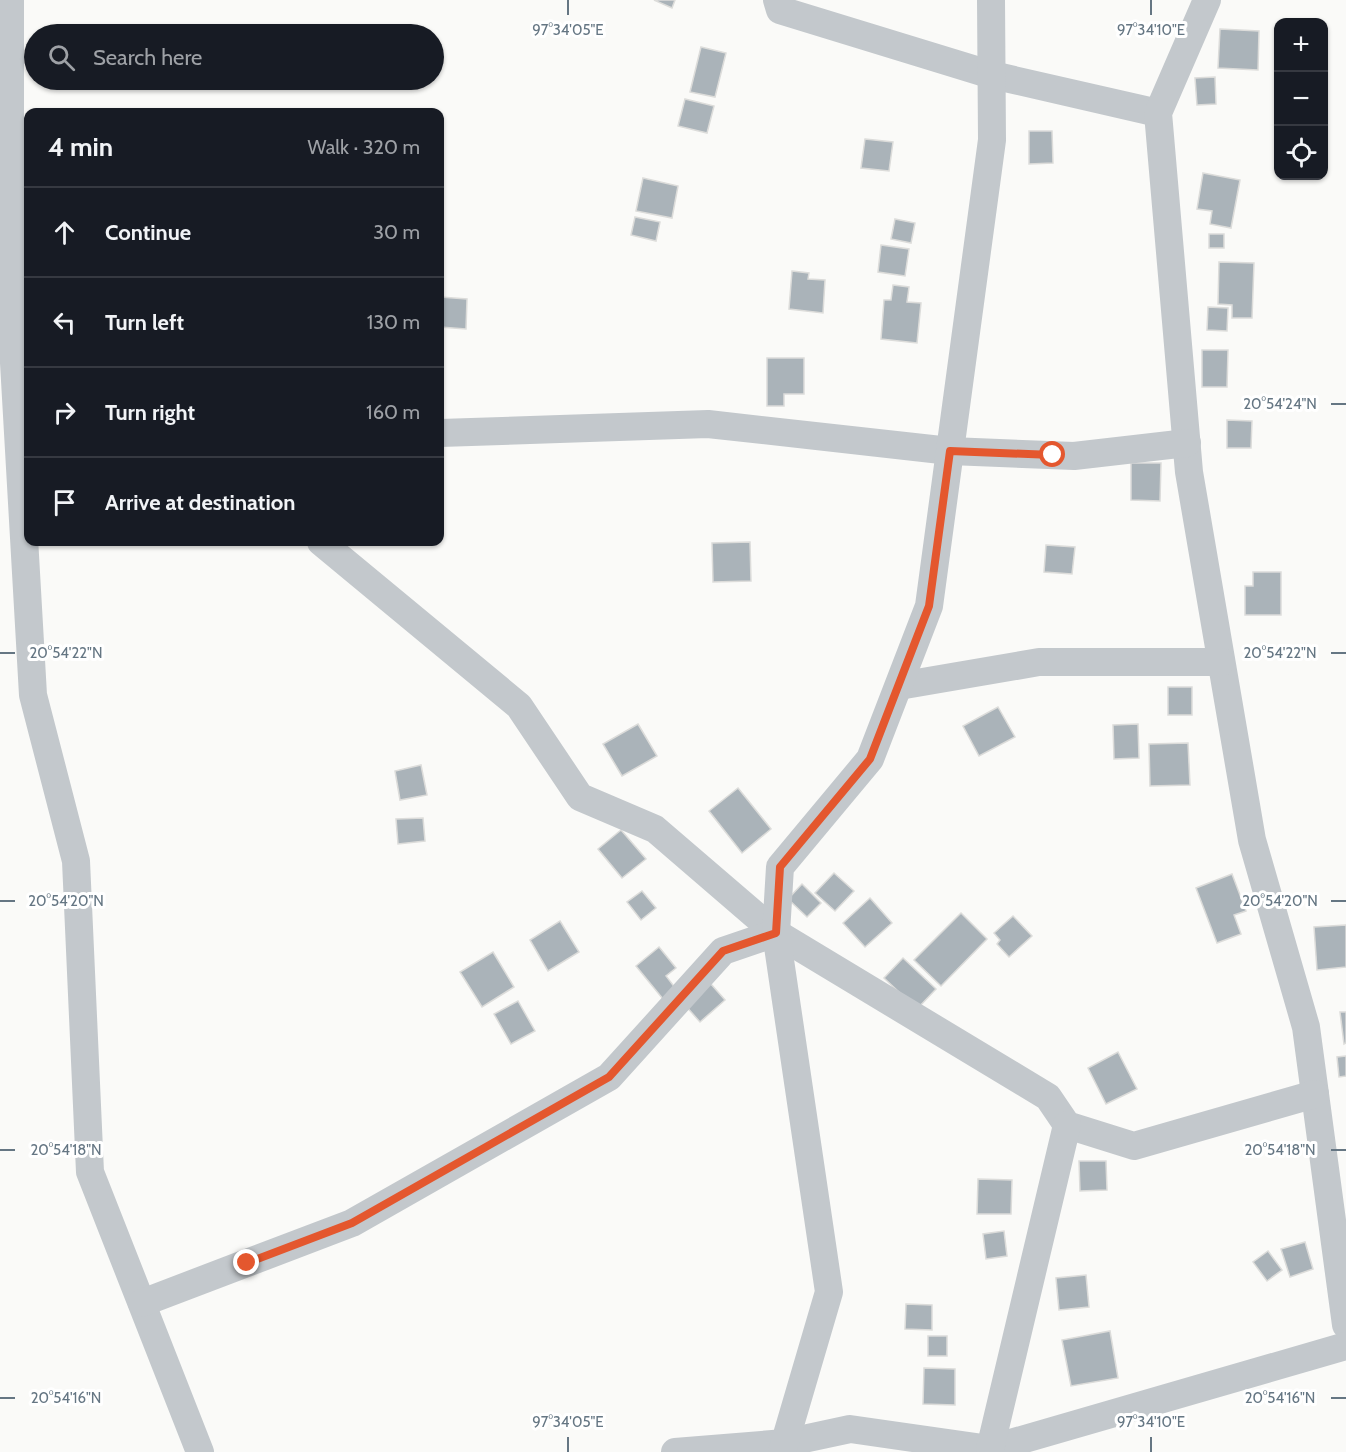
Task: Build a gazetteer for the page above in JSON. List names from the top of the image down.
{
  "page": {
    "map_buttons": ["+", "−"],
    "search": "Search here",
    "heading": ["4 min", "Walk · 320 m"],
    "list": [
      ["Continue", "30 m"],
      ["Turn left", "130 m"],
      ["Turn right", "160 m"],
      "Arrive at destination"
    ]
  },
  "coordinates": [
    "97°34'05\"E",
    "97°34'10\"E",
    "20°54'24\"N",
    "20°54'22\"N",
    "20°54'20\"N",
    "20°54'18\"N",
    "20°54'16\"N"
  ]
}
